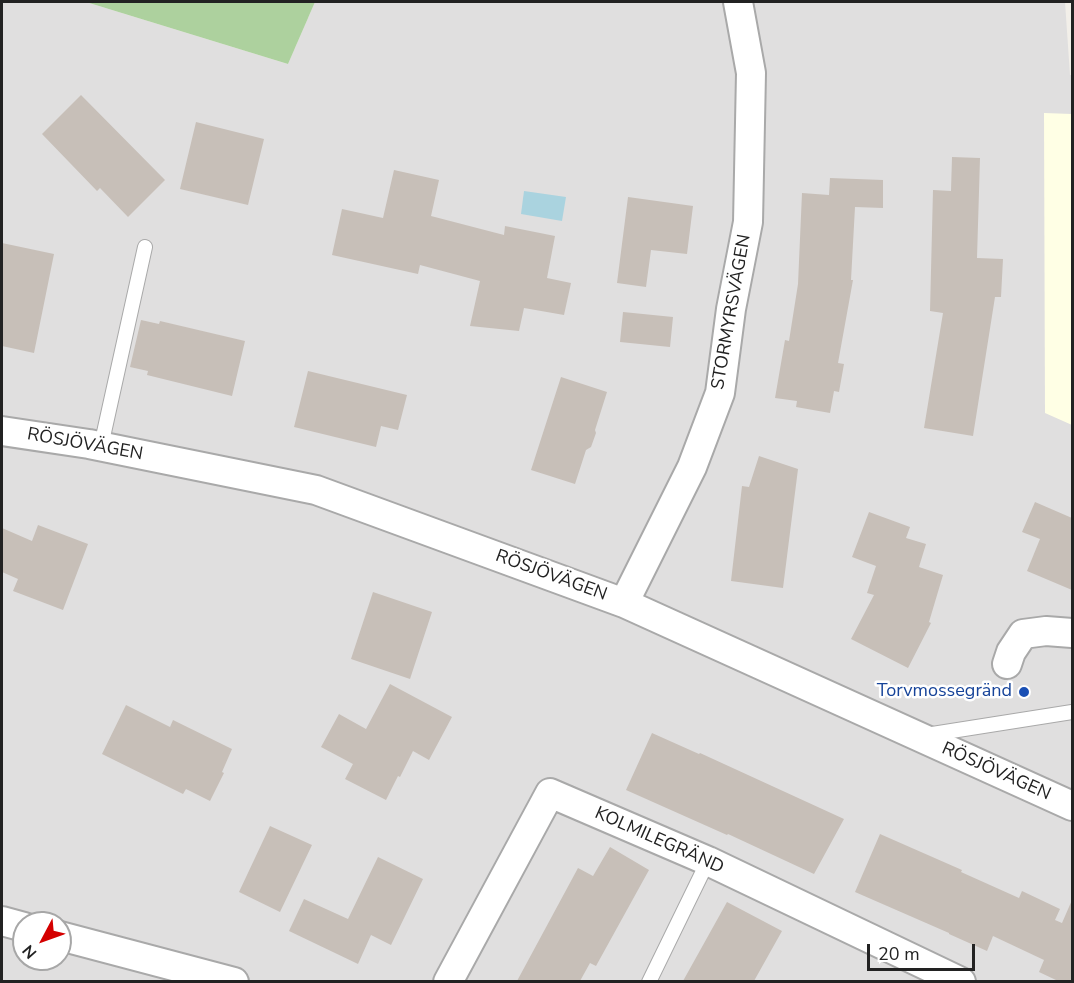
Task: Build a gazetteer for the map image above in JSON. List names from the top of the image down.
{
  "streets": {
    "street": ["STORMYRSVÄGEN", "RÖSJÖVÄGEN", "KOLMILEGRÄND"]
  },
  "crossings": [
    ["STORMYRSVÄGEN", "RÖSJÖVÄGEN"]
  ],
  "places": ["Torvmossegränd"],
  "scale_bar": "20 m",
  "north": "bottom left"
}
